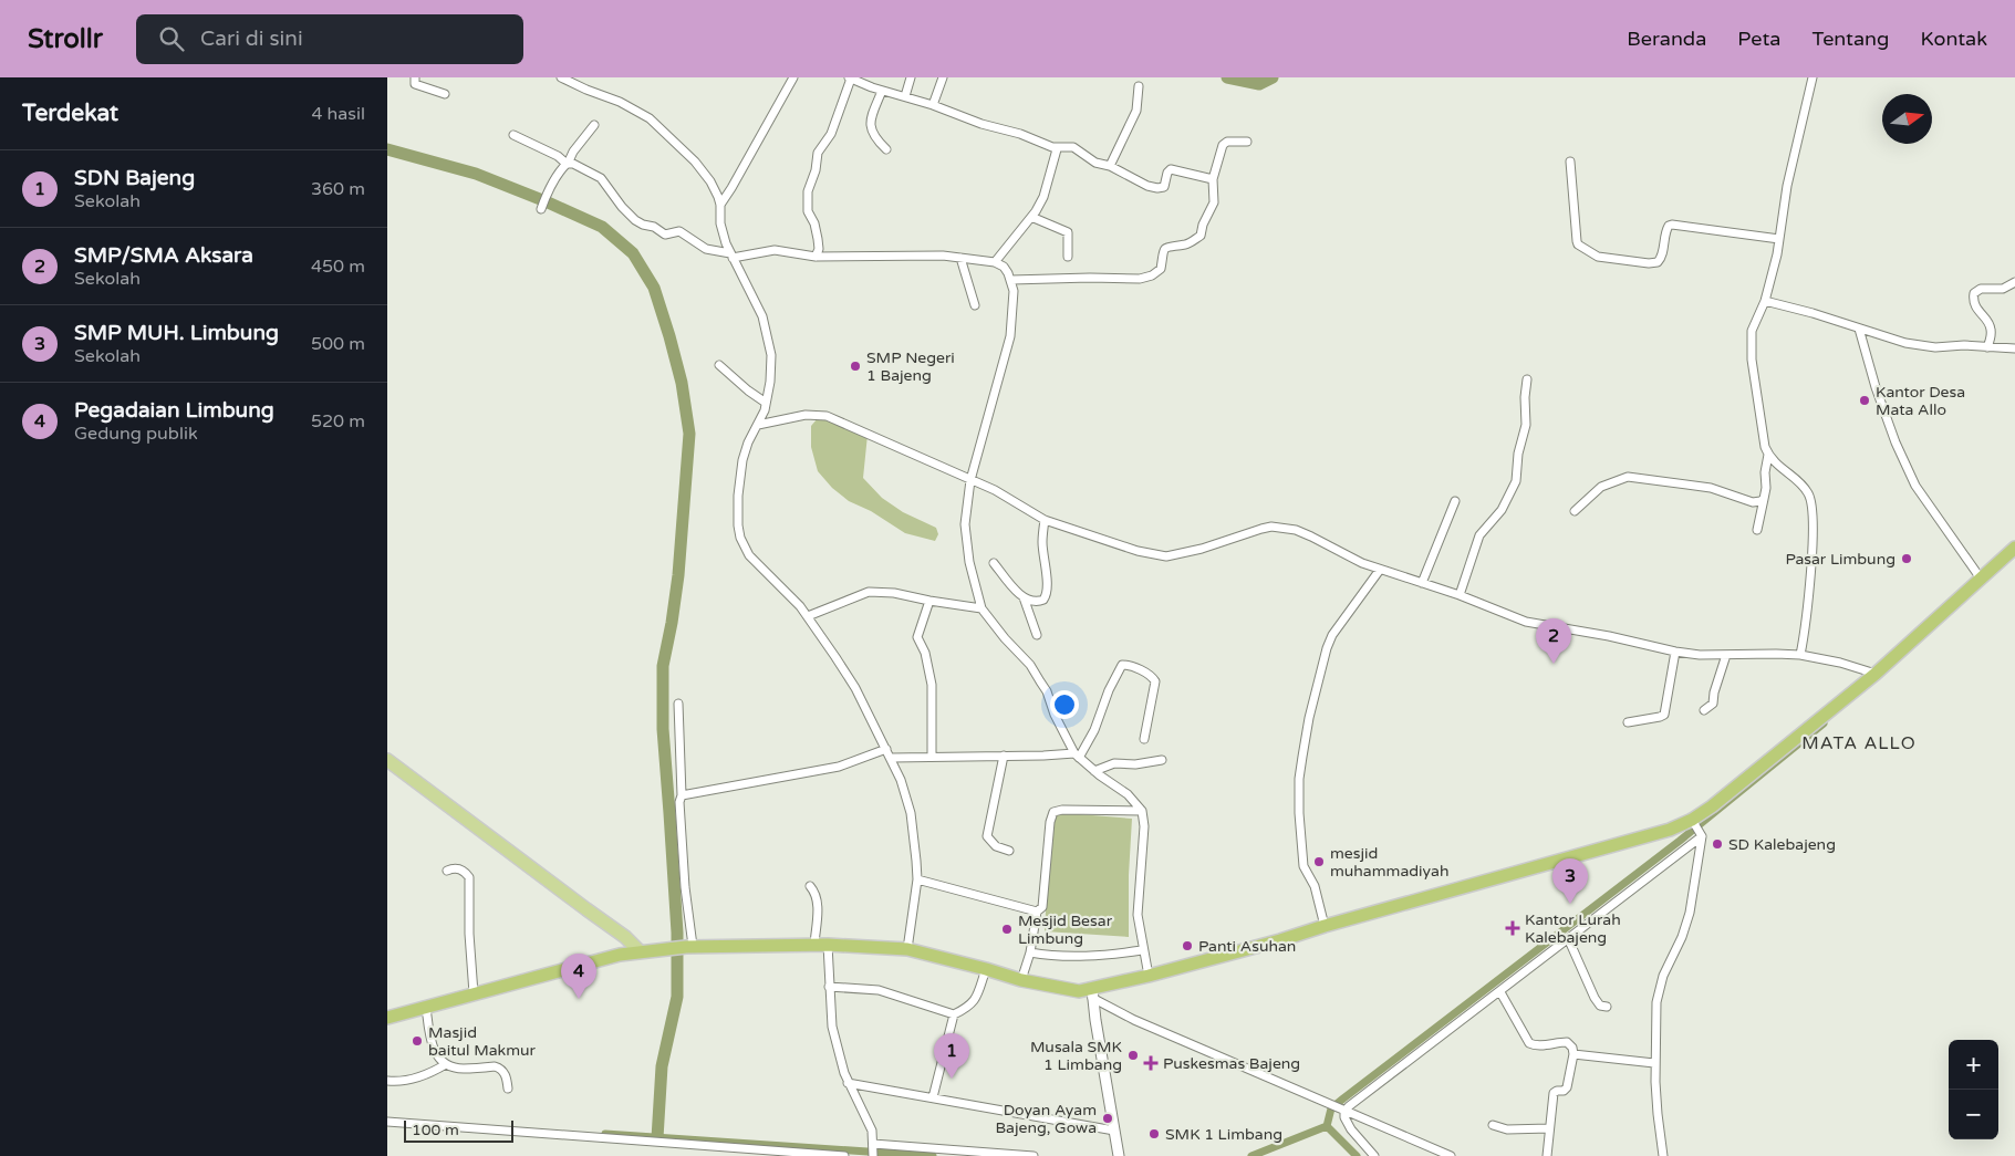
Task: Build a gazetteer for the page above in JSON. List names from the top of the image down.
{
  "districts": ["MATA ALLO"],
  "places": {
    "other": [
      "SMP Negeri 1 Bajeng",
      "Kantor Desa Mata Allo",
      "Pasar Limbung",
      "SD Kalebajeng",
      "mesjid muhammadiyah",
      "Mesjid Besar Limbung",
      "Panti Asuhan",
      "Masjid baitul Makmur",
      "Musala SMK 1 Limbang",
      "Doyan Ayam Bajeng, Gowa",
      "SMK 1 Limbang"
    ],
    "health": ["Kantor Lurah Kalebajeng", "Puskesmas Bajeng"]
  },
  "scale_bar": "100 m",
  "north": "right",
  "page": {
    "header": "Strollr",
    "search": "Cari di sini",
    "nav": [
      "Beranda",
      "Peta",
      "Tentang",
      "Kontak"
    ],
    "heading": ["Terdekat", "4 hasil"],
    "list": [
      {
        "mark": "1",
        "name": "SDN Bajeng",
        "note": "Sekolah",
        "value": "360 m"
      },
      {
        "mark": "2",
        "name": "SMP/SMA Aksara",
        "note": "Sekolah",
        "value": "450 m"
      },
      {
        "mark": "3",
        "name": "SMP MUH. Limbung",
        "note": "Sekolah",
        "value": "500 m"
      },
      {
        "mark": "4",
        "name": "Pegadaian Limbung",
        "note": "Gedung publik",
        "value": "520 m"
      }
    ],
    "pins": [
      "2",
      "3",
      "4",
      "1"
    ],
    "map_buttons": ["+", "−"],
    "scale": "100 m"
  }
}
